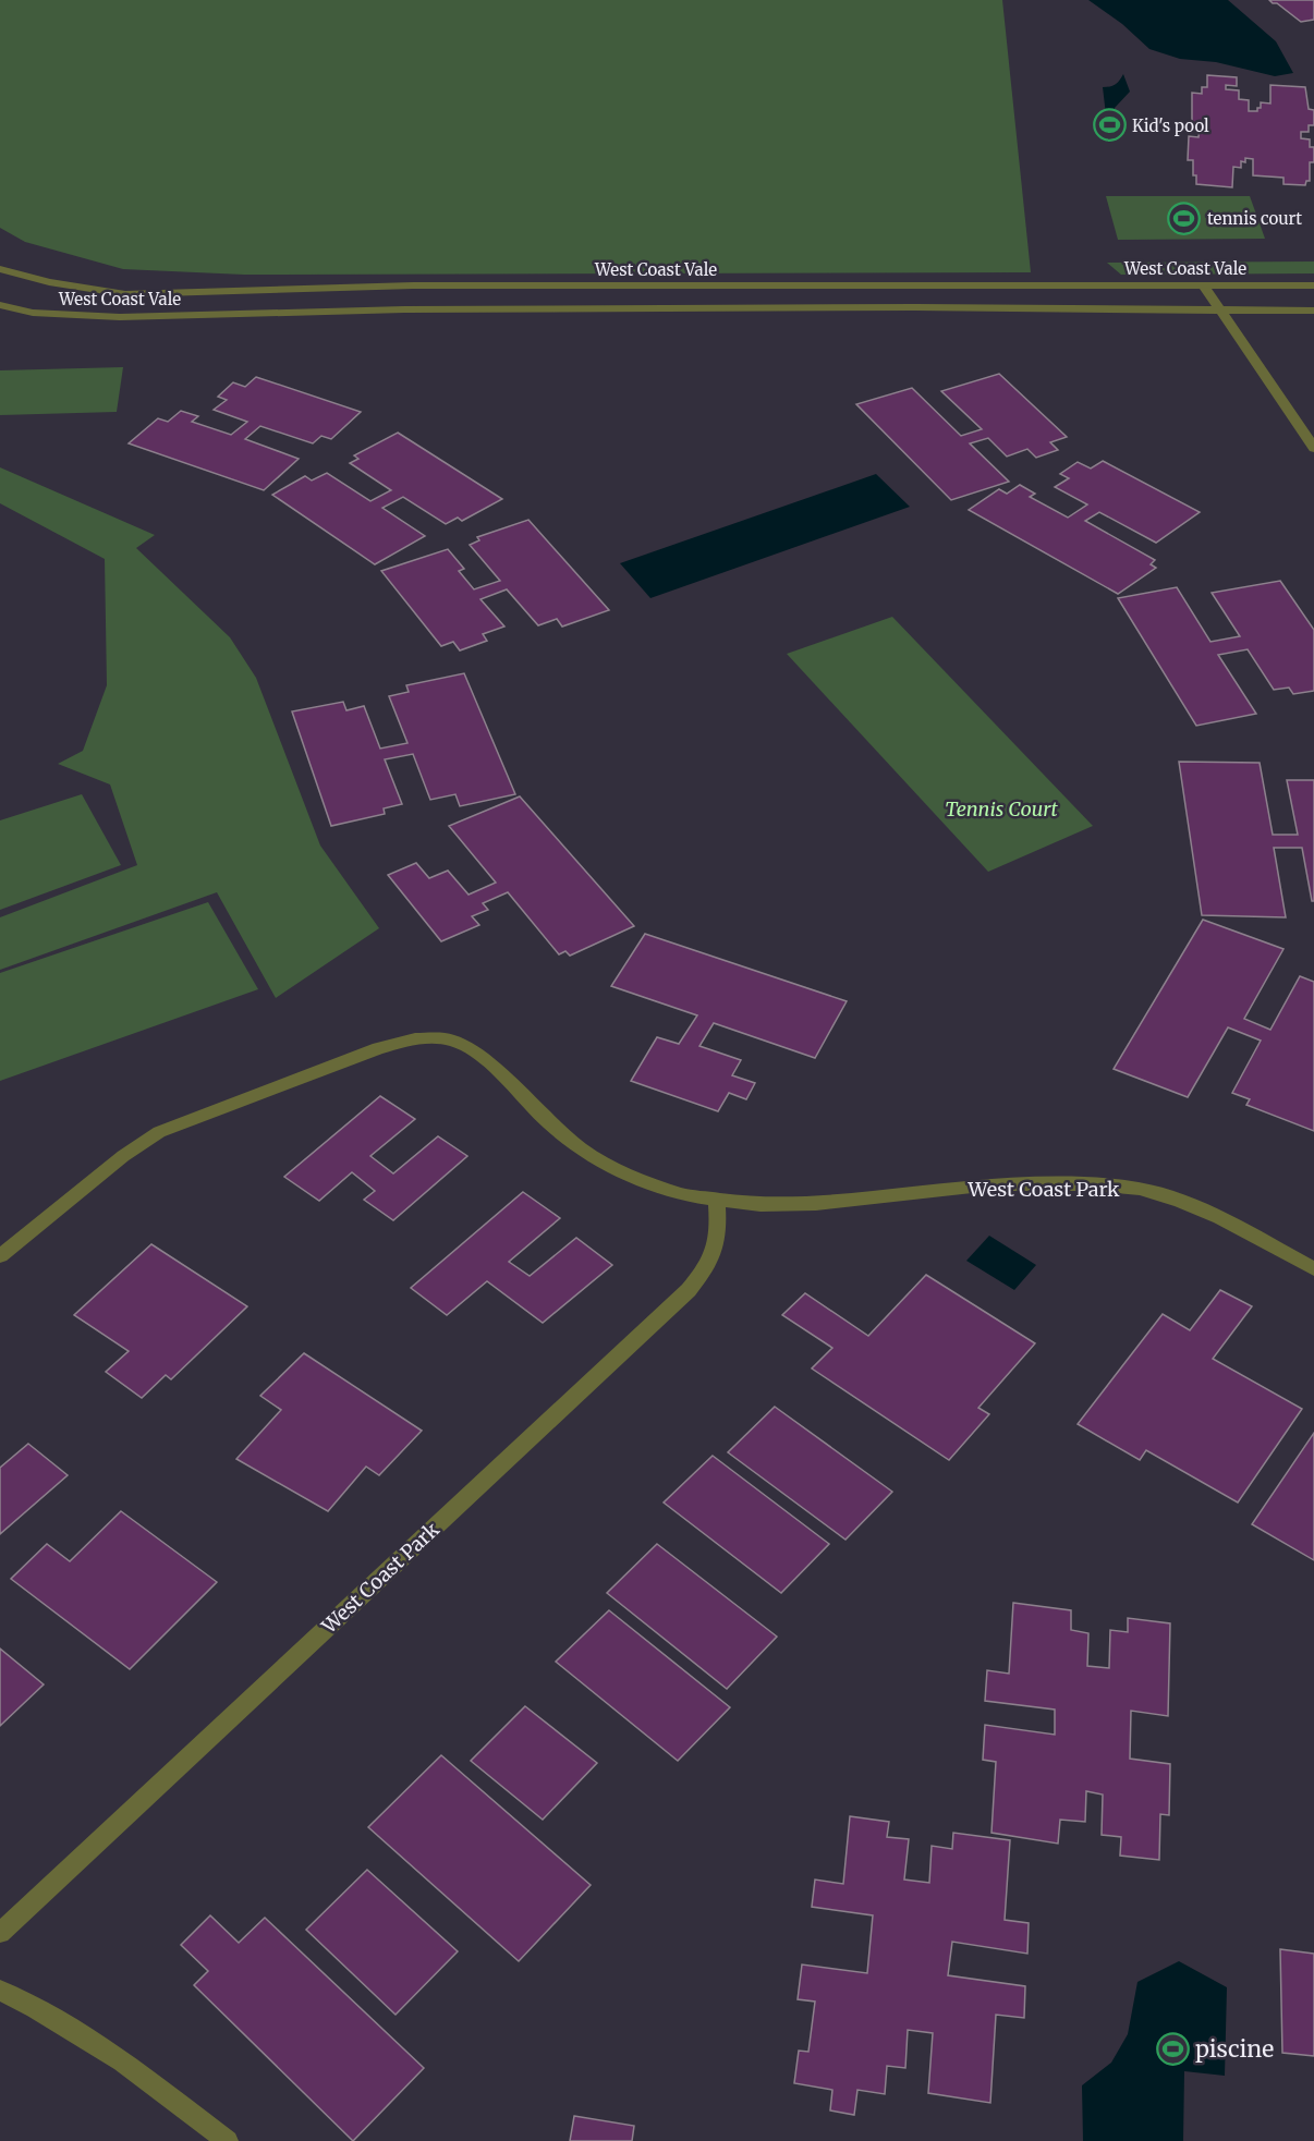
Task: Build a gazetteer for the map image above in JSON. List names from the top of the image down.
{
  "streets": {
    "street": ["West Coast Vale", "West Coast Park"]
  },
  "parks": ["Tennis Court"],
  "places": {
    "sports": ["Kid's pool", "tennis court", "piscine"]
  }
}
